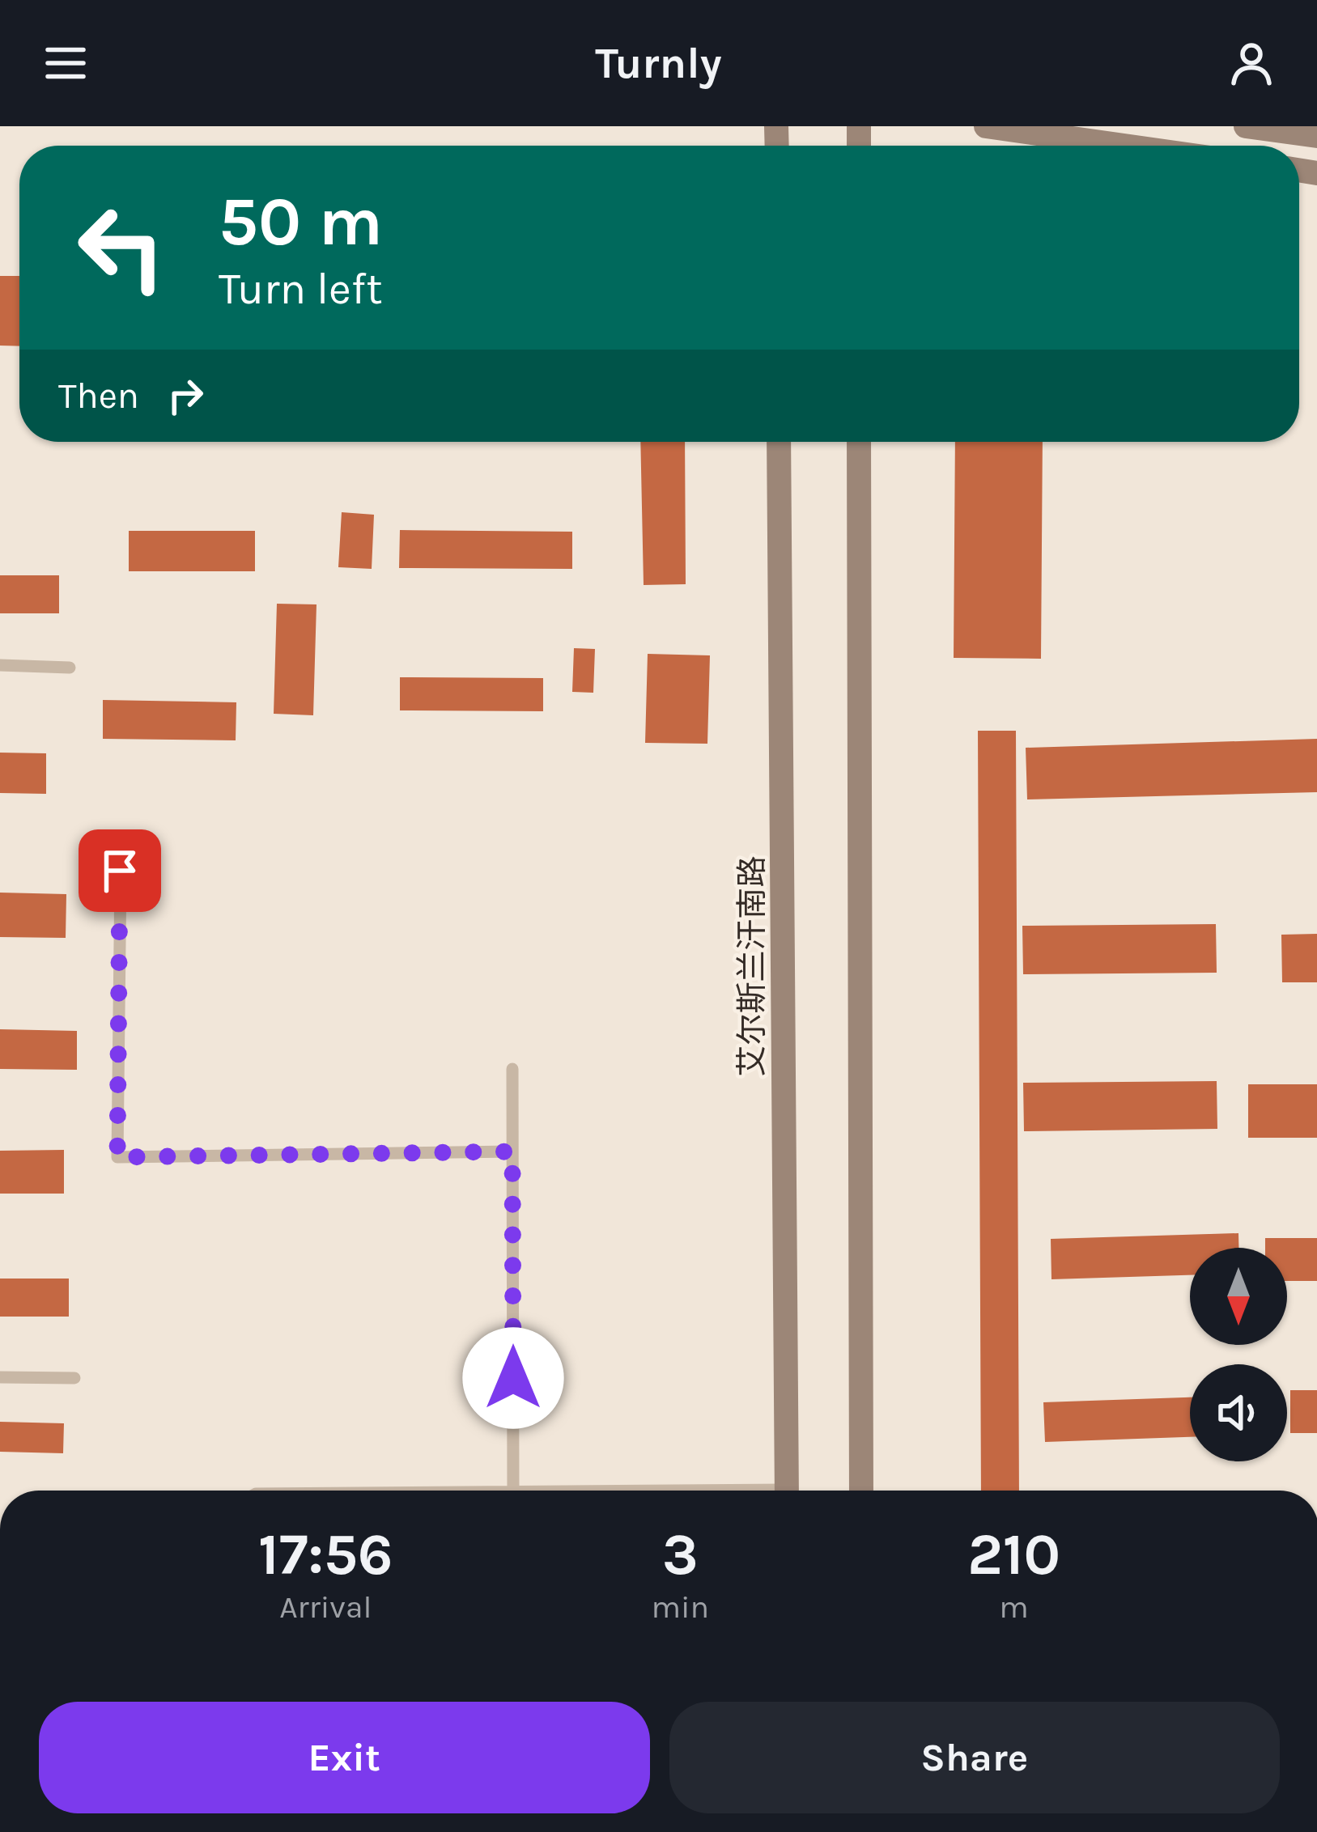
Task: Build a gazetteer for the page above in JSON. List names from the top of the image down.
{
  "streets": {
    "main road": ["艾尔斯兰汗南路"]
  },
  "north": "bottom",
  "page": {
    "header": "Turnly",
    "turn": ["50 m", "Turn left"],
    "then": "Then",
    "eta": [
      "17:56",
      "Arrival",
      "3",
      "min",
      "210",
      "m"
    ],
    "buttons": ["Exit", "Share"]
  }
}
